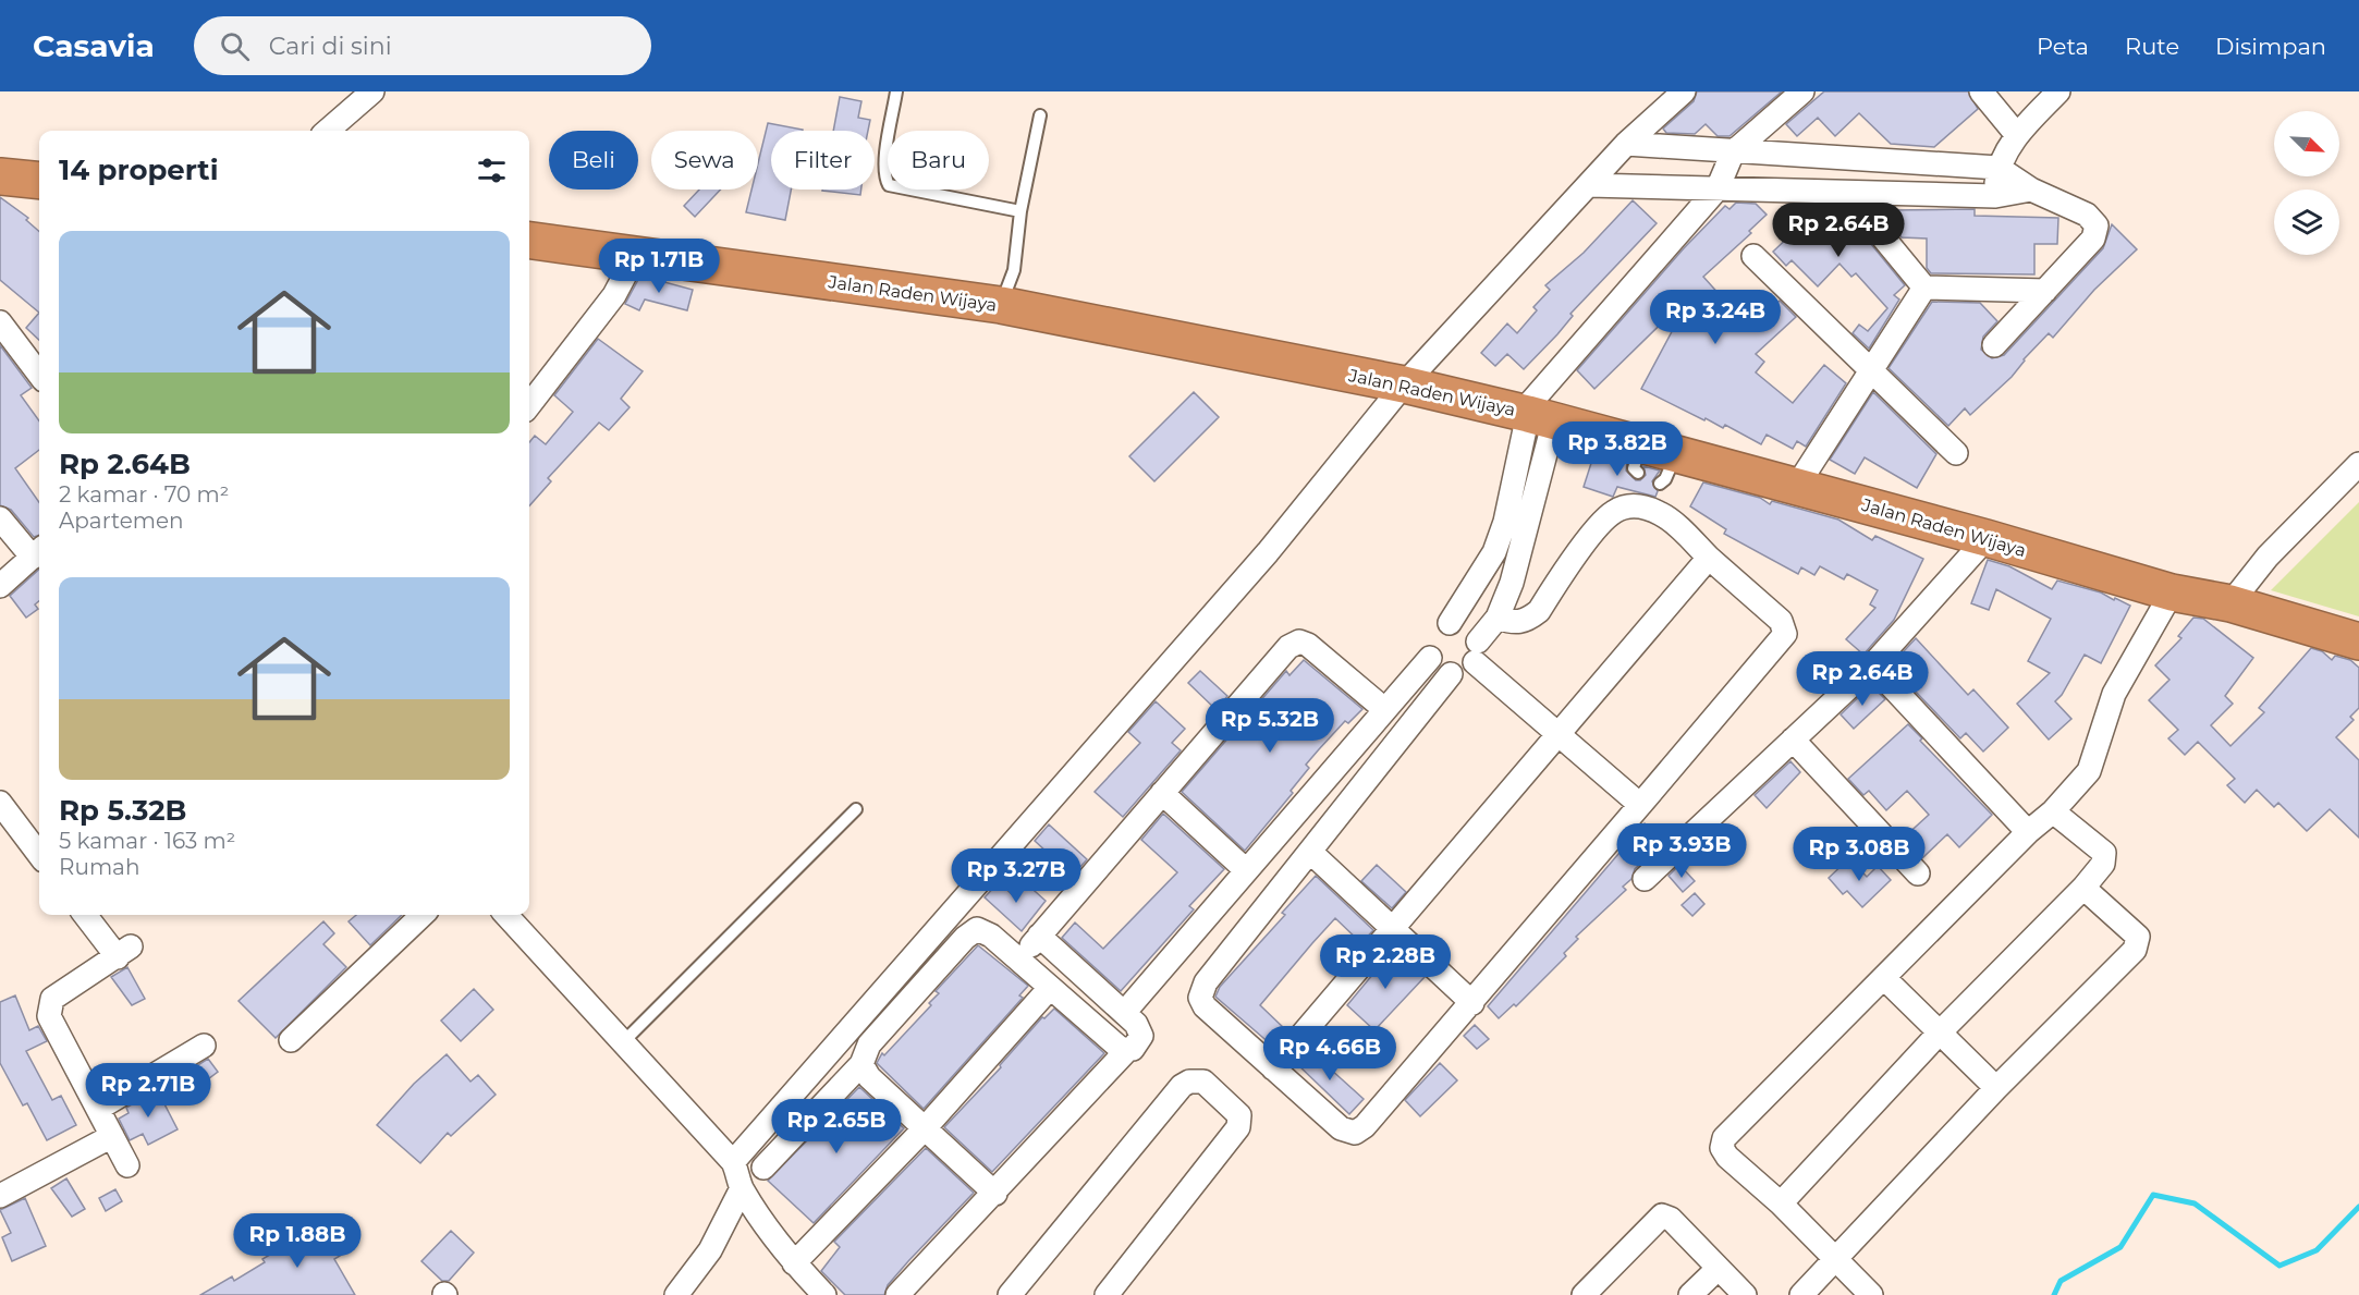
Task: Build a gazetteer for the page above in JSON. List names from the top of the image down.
{
  "streets": {
    "highway": ["Jalan Raden Wijaya"]
  },
  "north": "bottom right",
  "page": {
    "header": "Casavia",
    "search": "Cari di sini",
    "nav": ["Peta", "Rute", "Disimpan"],
    "chip": [
      "Beli",
      "Sewa",
      "Filter",
      "Baru"
    ],
    "heading": "14 properti",
    "price": [
      "Rp 2.64B",
      "Rp 1.71B",
      "Rp 3.24B",
      "Rp 3.82B",
      "Rp 2.64B",
      "Rp 5.32B",
      "Rp 3.93B",
      "Rp 3.08B",
      "Rp 3.27B",
      "Rp 2.28B",
      "Rp 4.66B",
      "Rp 2.71B",
      "Rp 2.65B",
      "Rp 1.88B"
    ],
    "list": [
      {
        "name": "Rp 2.64B",
        "note": "2 kamar · 70 m² · Apartemen"
      },
      {
        "name": "Rp 5.32B",
        "note": "5 kamar · 163 m² · Rumah"
      }
    ]
  }
}
